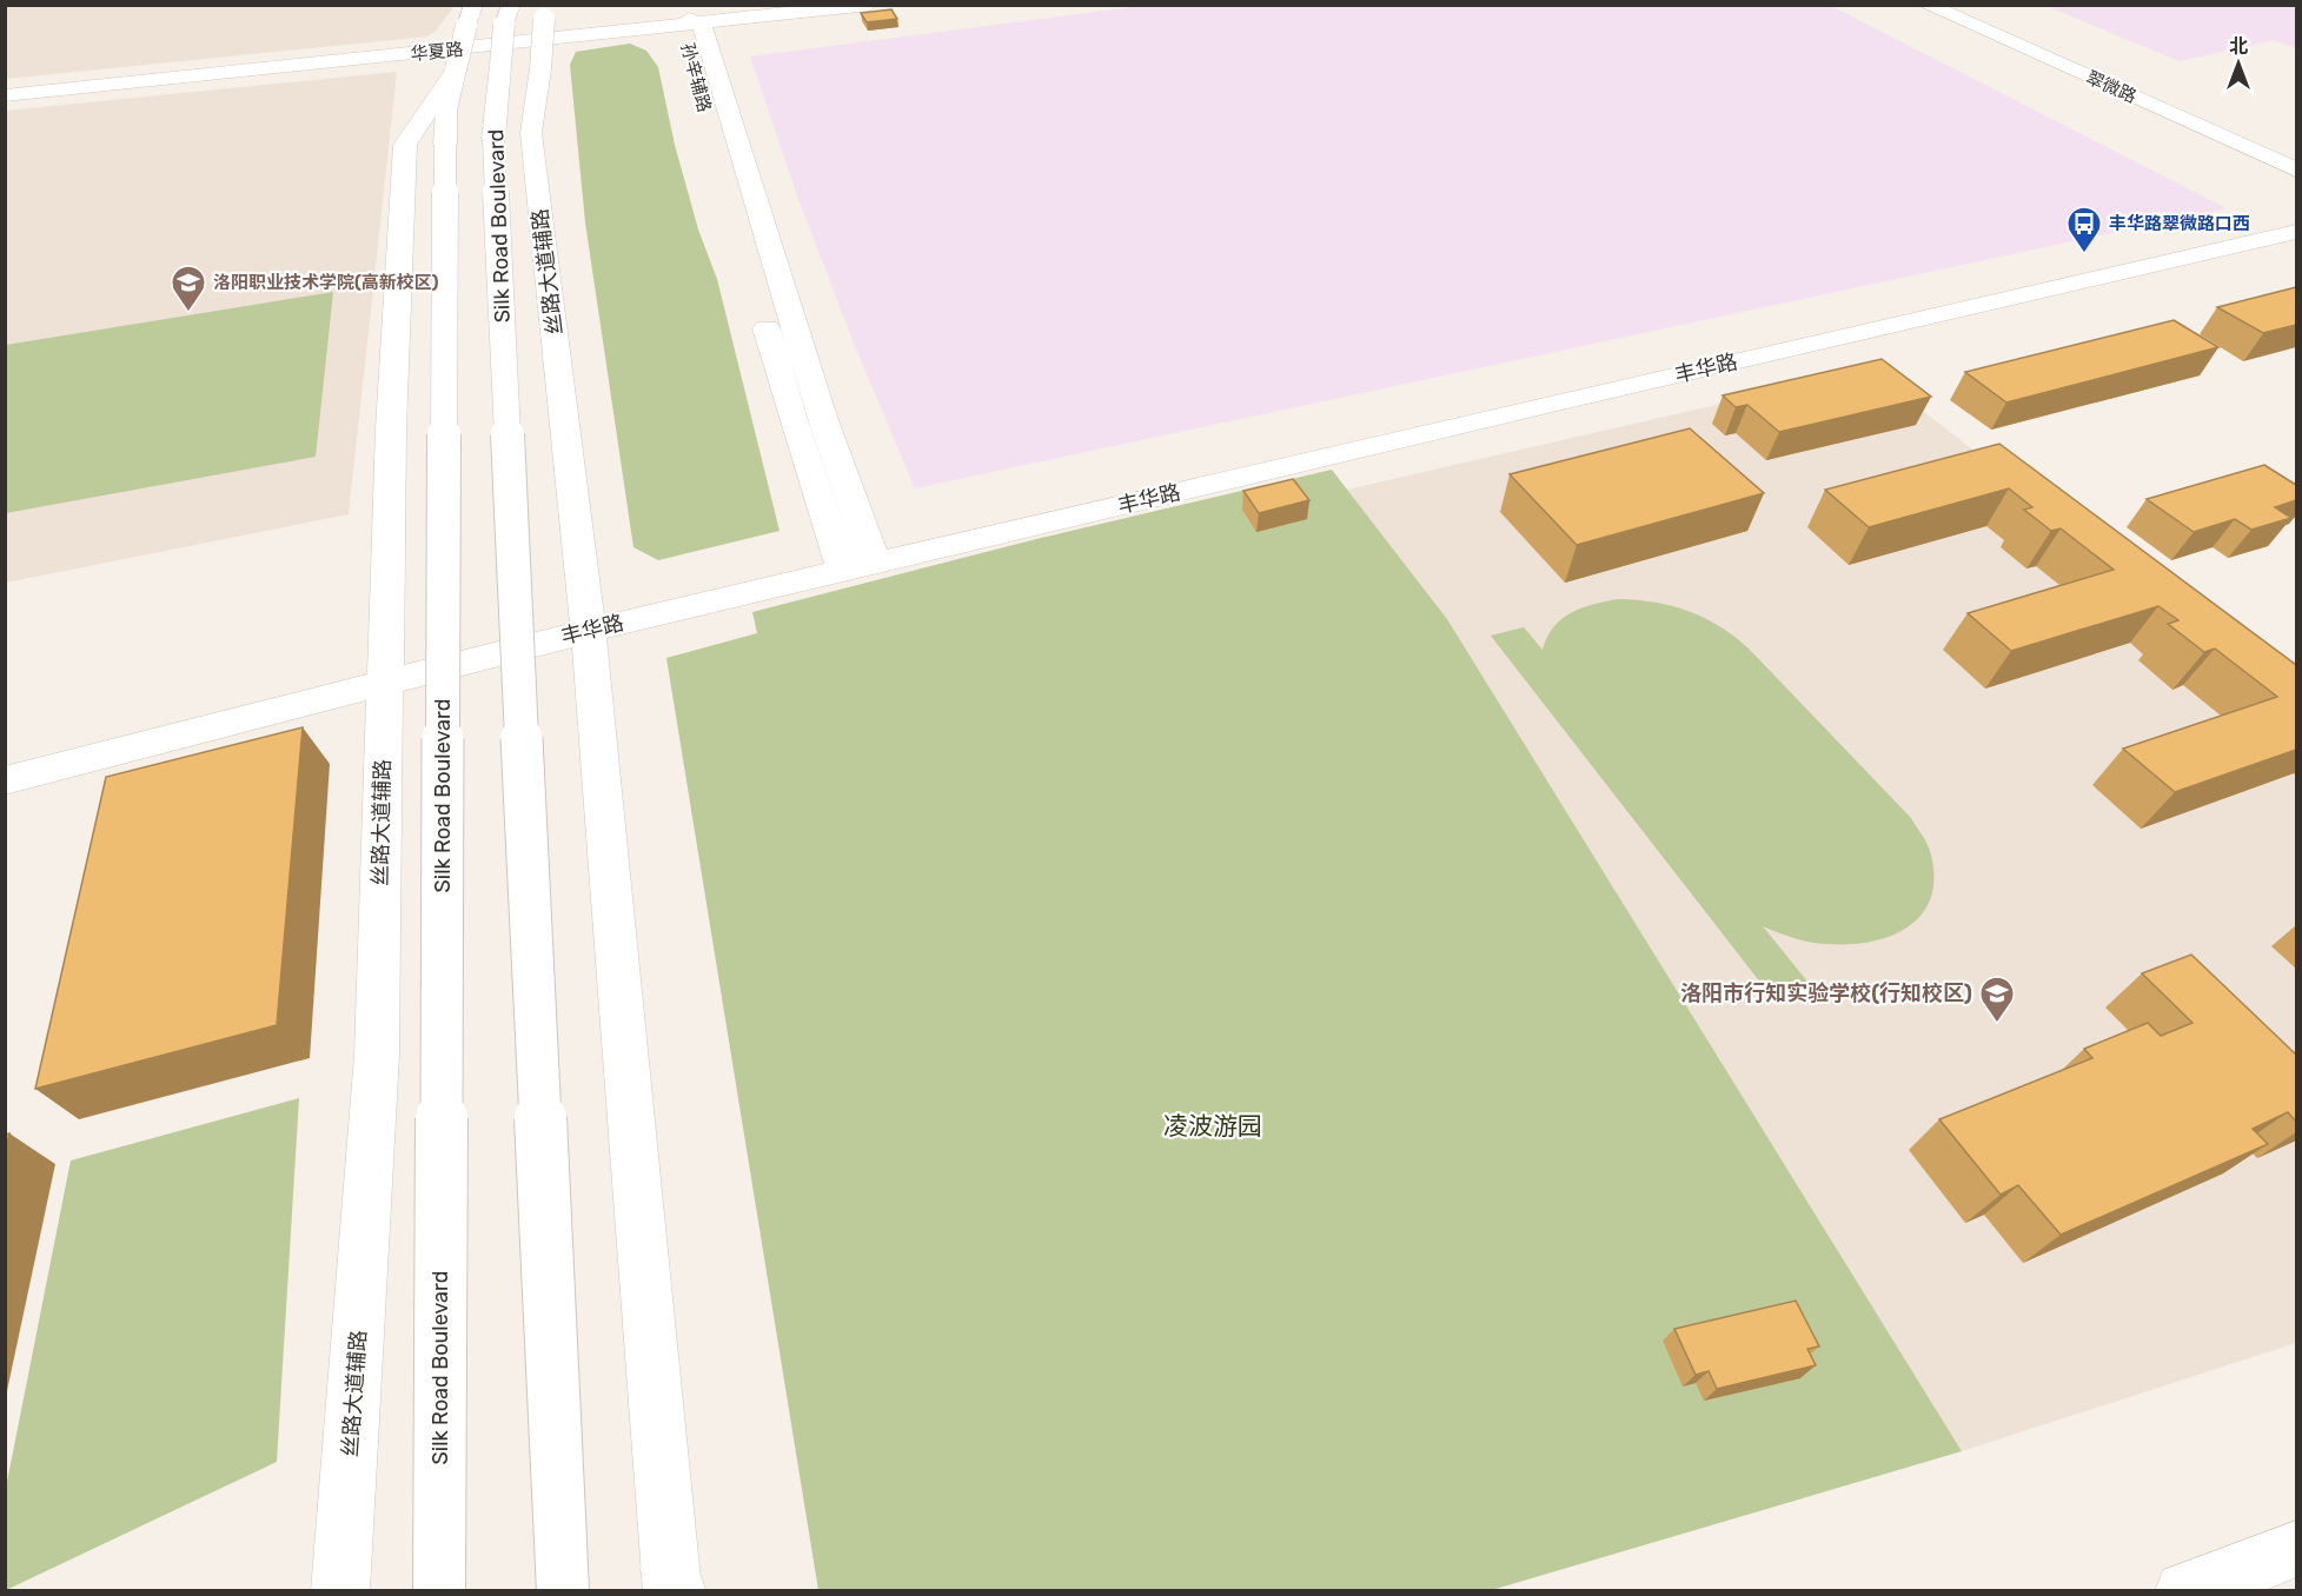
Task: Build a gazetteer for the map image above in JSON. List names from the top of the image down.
{
  "streets": {
    "main road": [
      "华夏路",
      "孙辛辅路",
      "翠微路",
      "Silk Road Boulevard",
      "丝路大道辅路",
      "丰华路"
    ]
  },
  "crossings": [
    ["华夏路", "孙辛辅路"],
    ["孙辛辅路", "丰华路"],
    ["Silk Road Boulevard", "丝路大道辅路"],
    ["丝路大道辅路", "丰华路"]
  ],
  "parks": ["凌波游园"],
  "places": {
    "bus stop": ["丰华路翠微路口西"],
    "school or university": ["洛阳职业技术学院(高新校区)", "洛阳市行知实验学校(行知校区)"]
  },
  "north": "top"
}
